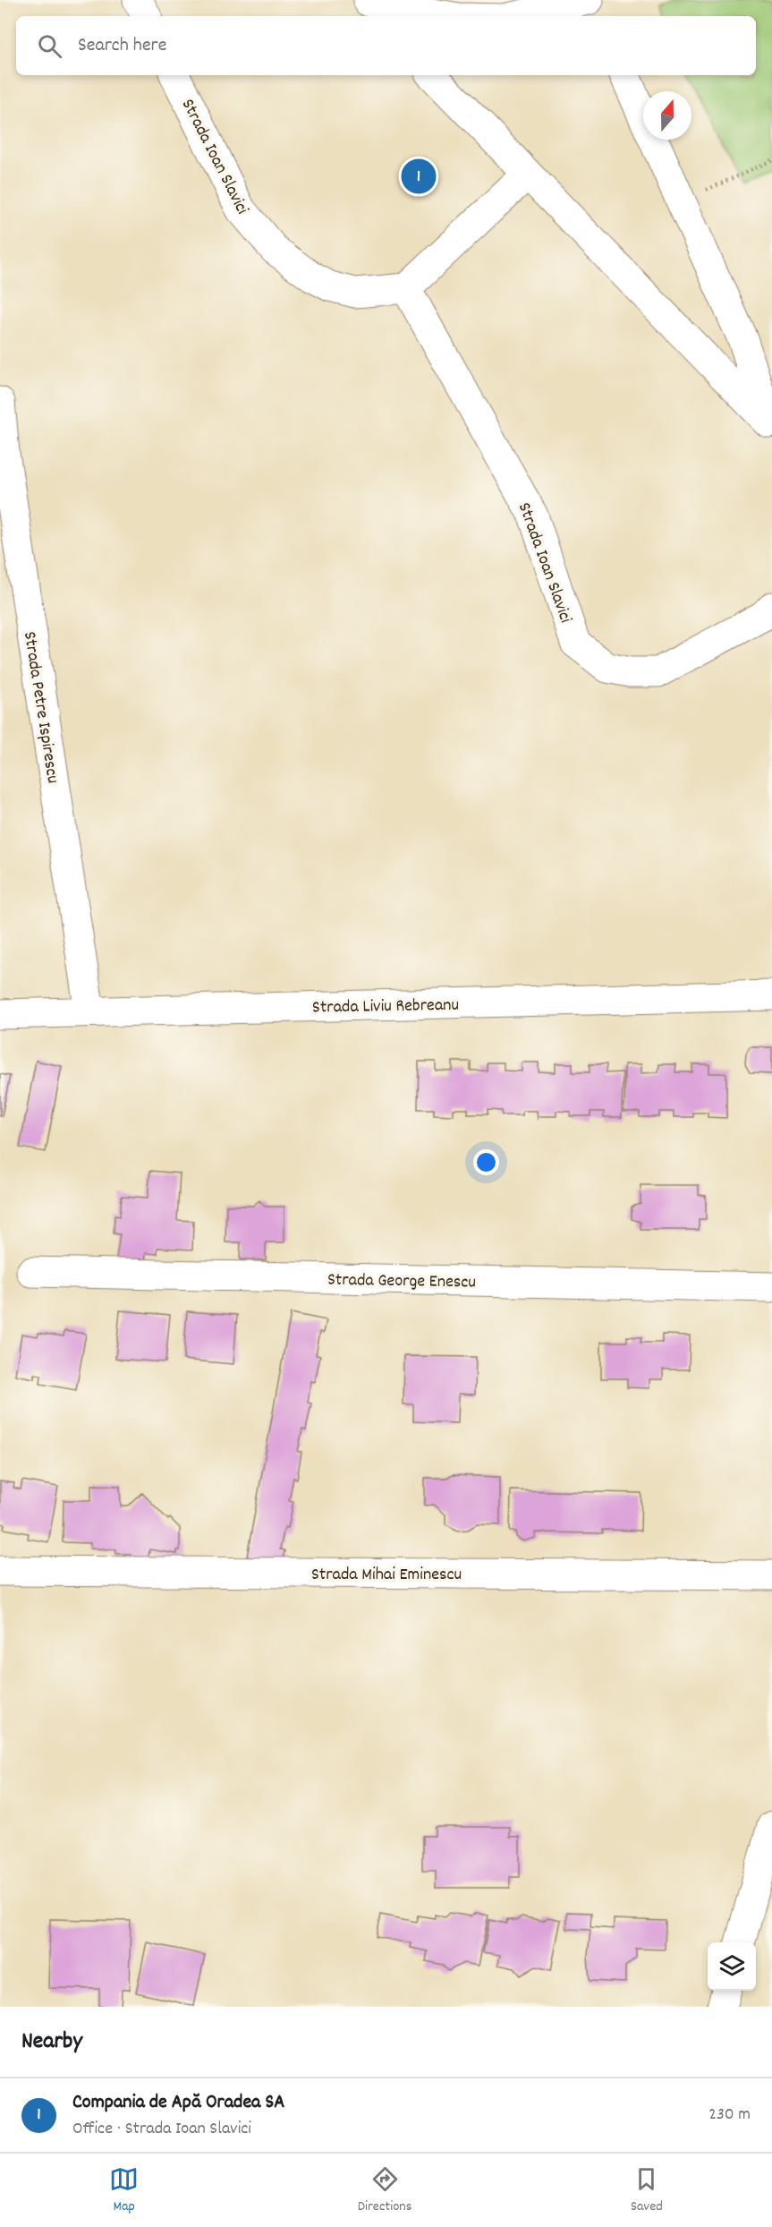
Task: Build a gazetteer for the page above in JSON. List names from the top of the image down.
{
  "streets": {
    "street": [
      "Strada Ioan Slavici",
      "Strada Petre Ispirescu",
      "Strada Liviu Rebreanu",
      "Strada George Enescu",
      "Strada Mihai Eminescu"
    ]
  },
  "crossings": [
    ["Strada Petre Ispirescu", "Strada Liviu Rebreanu"]
  ],
  "north": "top",
  "page": {
    "search": "Search here",
    "pins": "1",
    "heading": "Nearby",
    "list": [
      {
        "mark": "1",
        "name": "Compania de Apă Oradea SA",
        "note": "Office · Strada Ioan Slavici",
        "value": "230 m"
      }
    ],
    "nav": ["Map", "Directions", "Saved"]
  }
}
